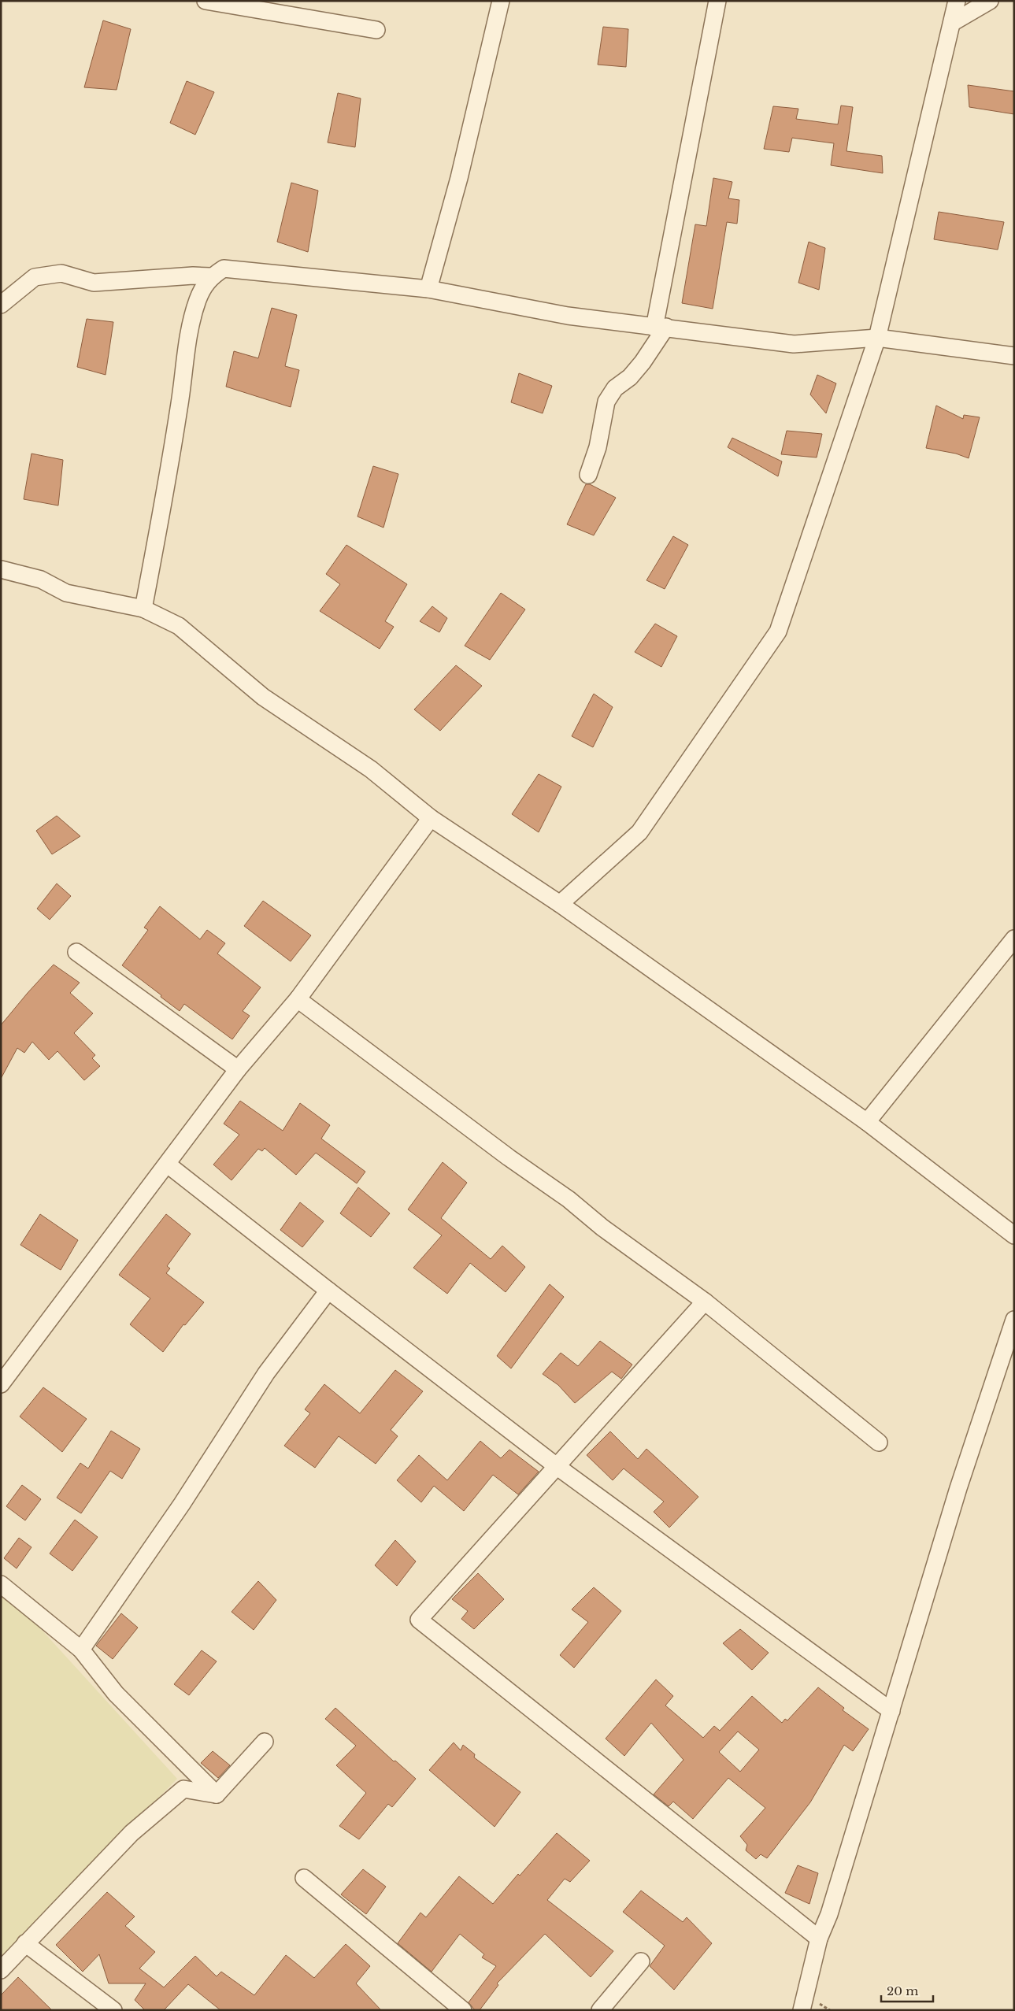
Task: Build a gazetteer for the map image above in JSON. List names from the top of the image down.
{
  "scale_bar": "20 m"
}
